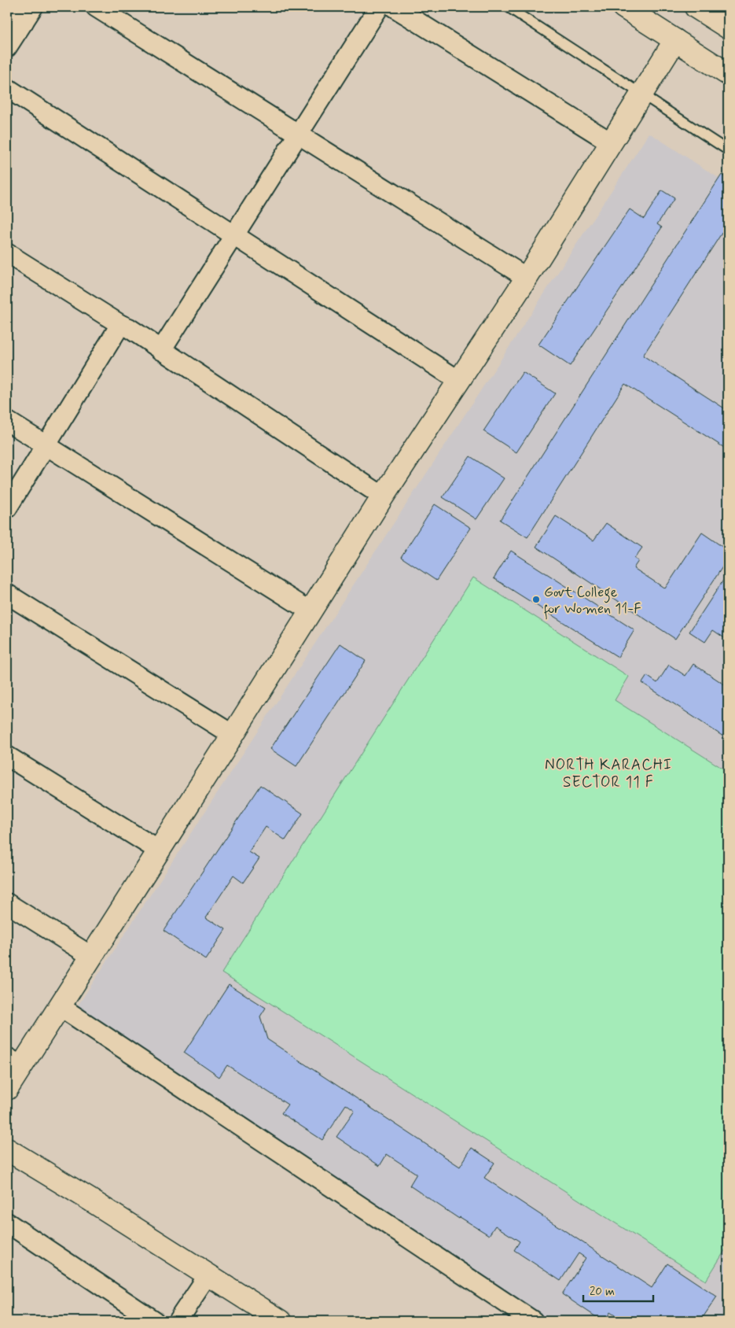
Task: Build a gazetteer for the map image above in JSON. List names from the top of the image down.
{
  "districts": ["NORTH KARACHI SECTOR 11 F"],
  "places": ["Govt College for Women 11-F"],
  "scale_bar": "20 m"
}
